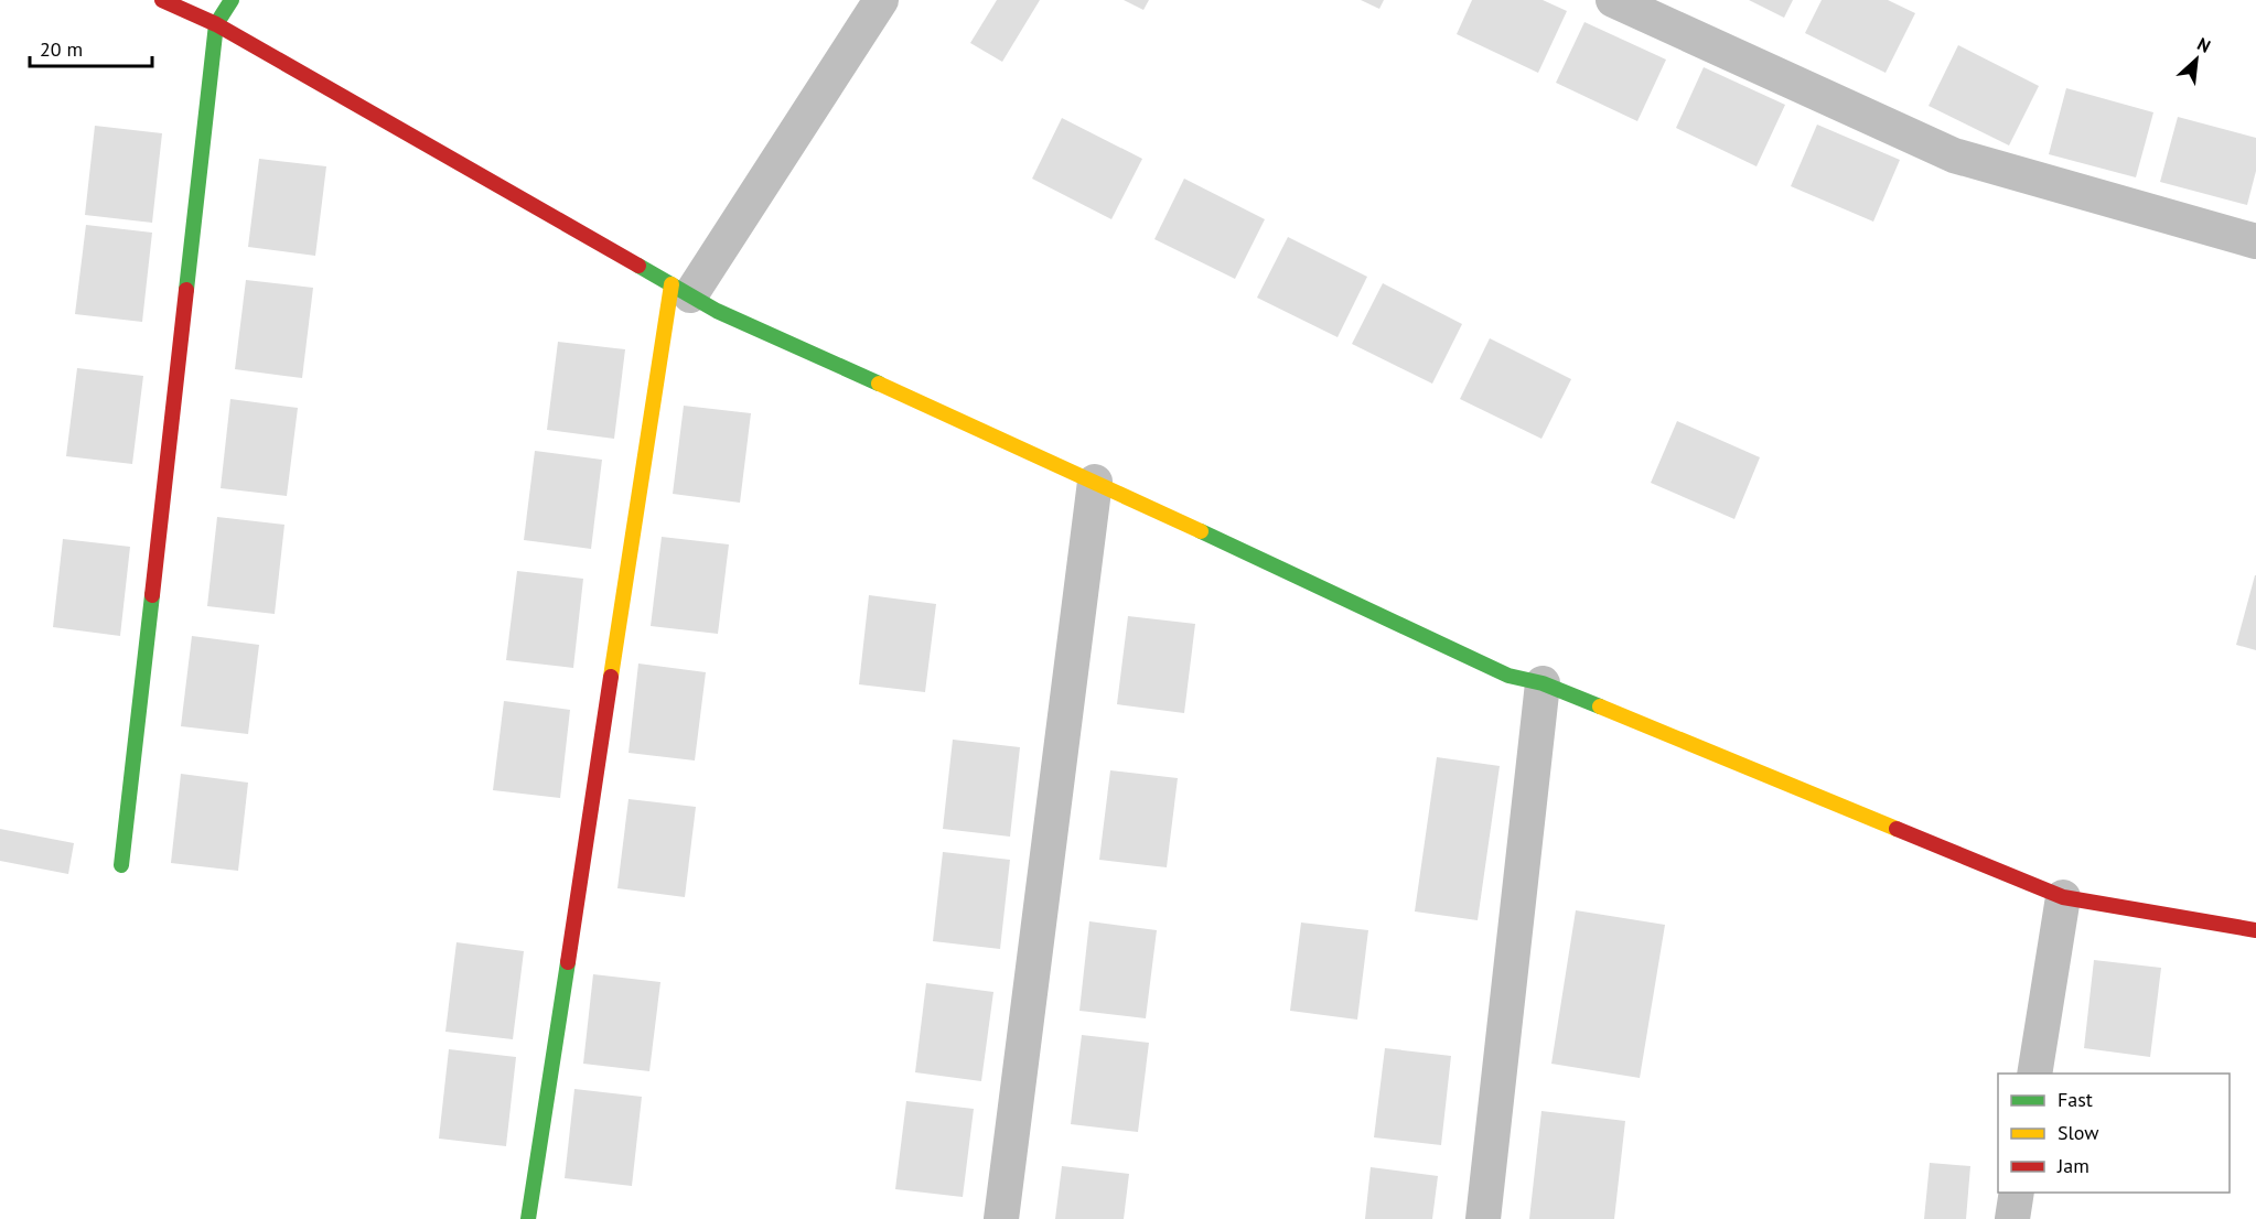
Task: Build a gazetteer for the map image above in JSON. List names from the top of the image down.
{
  "legend": ["Fast", "Slow", "Jam"],
  "scale_bar": "20 m",
  "north": "top right"
}
